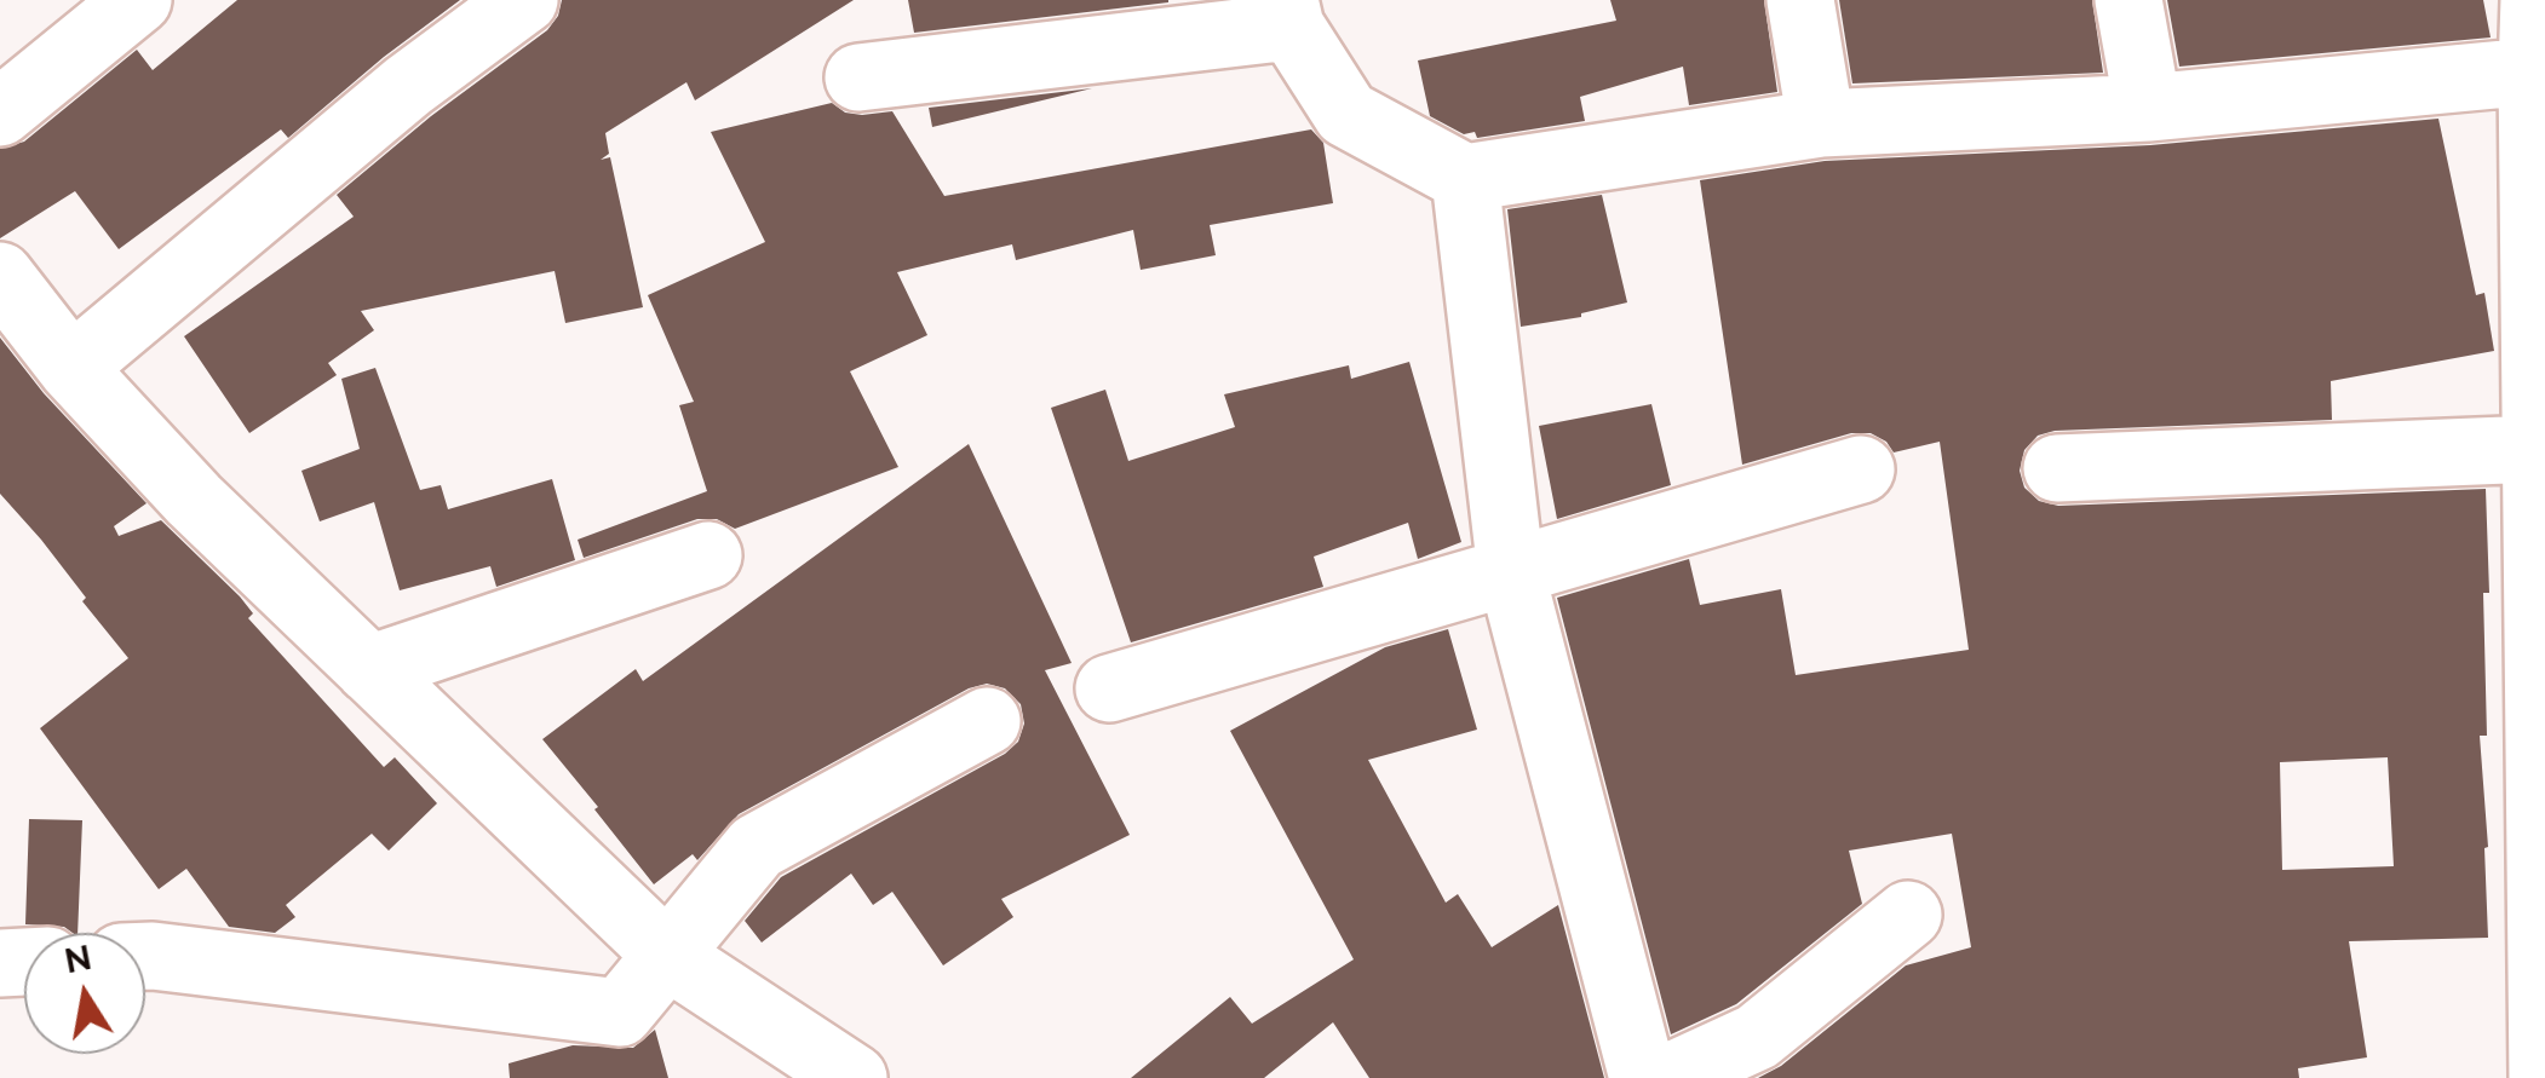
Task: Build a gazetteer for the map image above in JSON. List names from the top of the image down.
{
  "north": "top"
}
